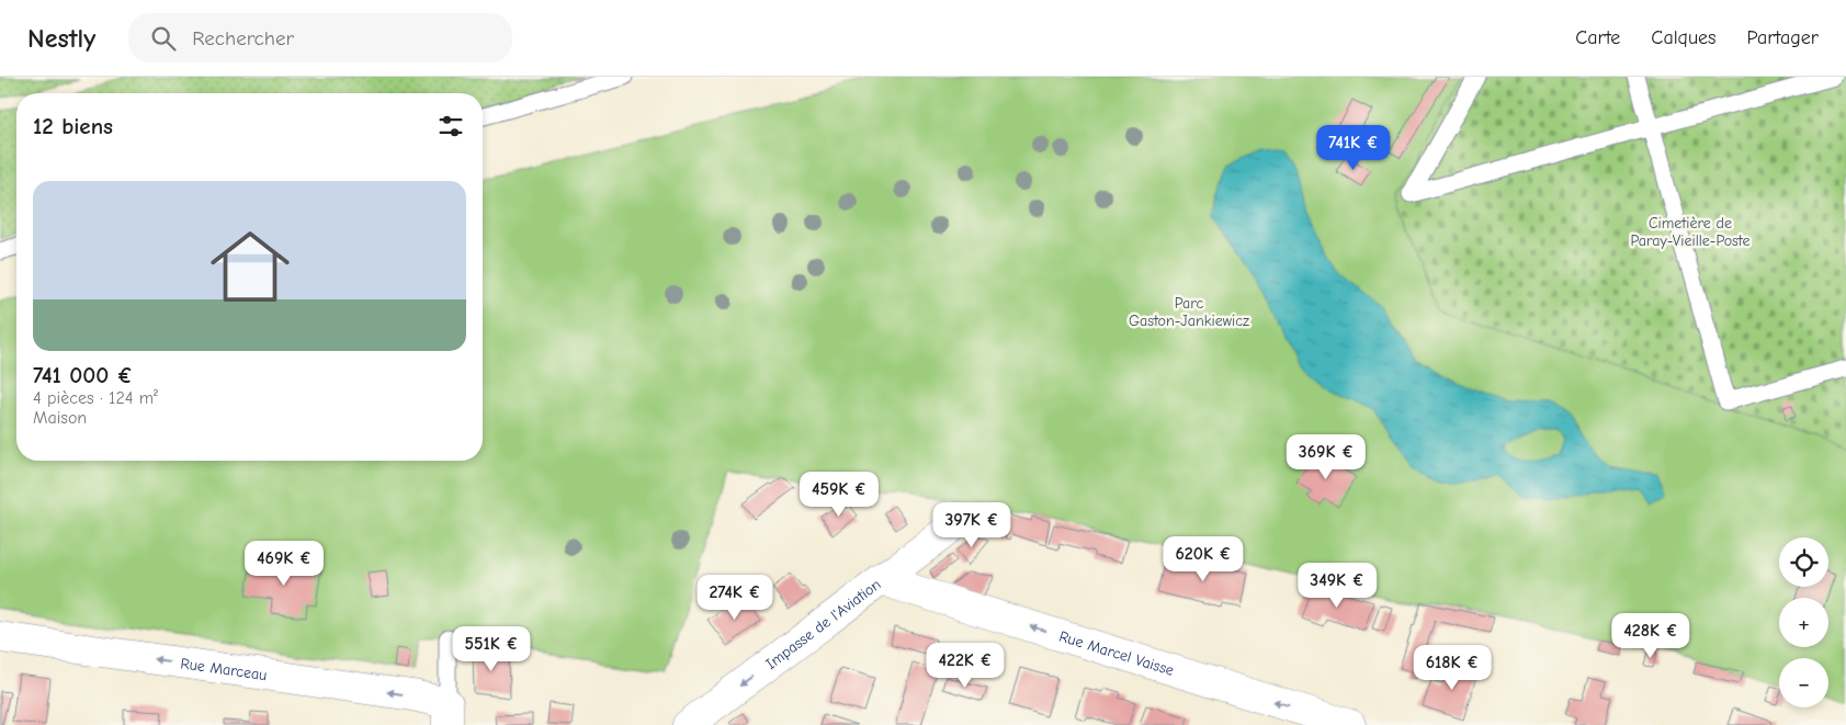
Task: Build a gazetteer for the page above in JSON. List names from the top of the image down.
{
  "streets": {
    "street": ["Impasse de l'Aviation", "Rue Marcel Vaisse", "Rue Marceau"]
  },
  "crossings": [
    ["Impasse de l'Aviation", "Rue Marcel Vaisse"]
  ],
  "one_way": ["Impasse de l'Aviation", "Rue Marcel Vaisse", "Rue Marceau"],
  "parks": ["Cimetière de Paray-Vieille-Poste", "Parc Gaston-Jankiewicz"],
  "page": {
    "header": "Nestly",
    "search": "Rechercher",
    "nav": ["Carte", "Calques", "Partager"],
    "heading": "12 biens",
    "price": [
      "741K €",
      "369K €",
      "459K €",
      "397K €",
      "620K €",
      "469K €",
      "349K €",
      "274K €",
      "428K €",
      "551K €",
      "422K €",
      "618K €"
    ],
    "list": [
      {
        "name": "741 000 €",
        "note": "4 pièces · 124 m² · Maison"
      }
    ],
    "map_buttons": ["+", "−"]
  }
}
